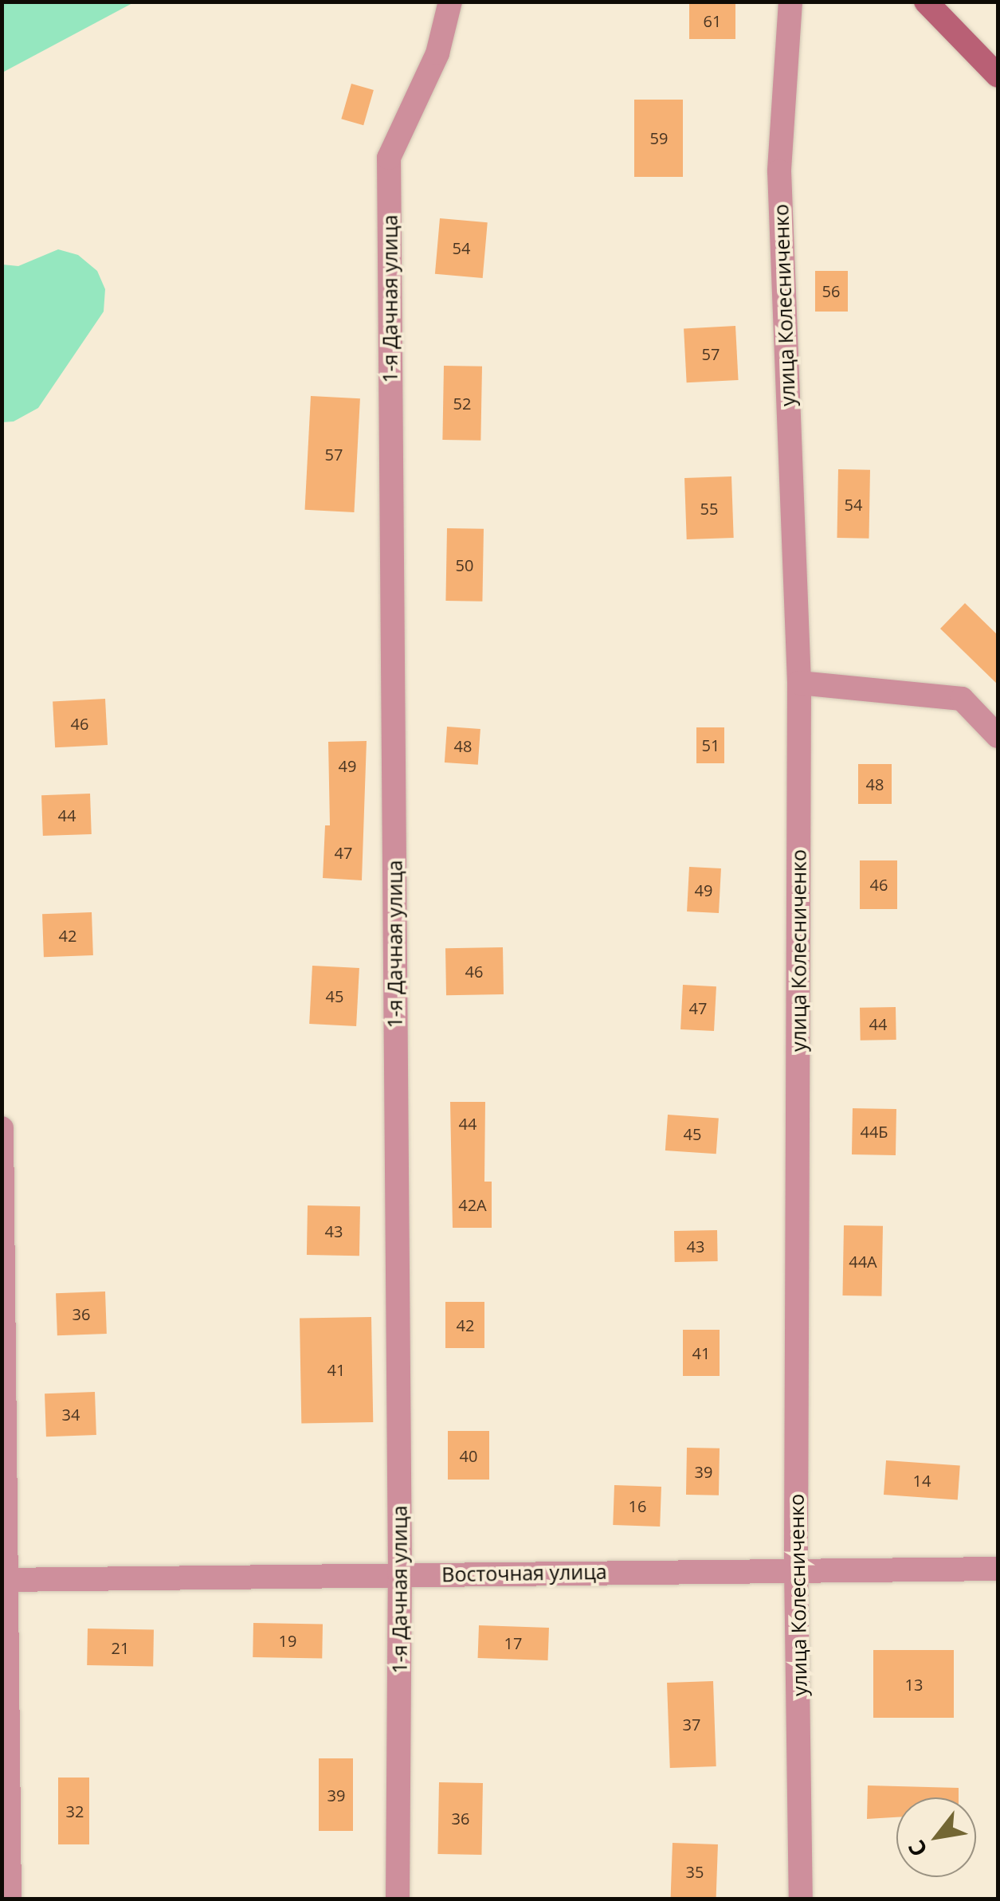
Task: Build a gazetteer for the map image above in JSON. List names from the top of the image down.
{
  "streets": {
    "street": ["1-я Дачная улица", "улица Колесниченко", "Восточная улица"]
  },
  "crossings": [
    ["1-я Дачная улица", "Восточная улица"],
    ["улица Колесниченко", "Восточная улица"]
  ],
  "house_numbers": [
    "61",
    "59",
    "54",
    "56",
    "57",
    "52",
    "57",
    "54",
    "55",
    "50",
    "46",
    "51",
    "48",
    "49",
    "48",
    "44",
    "47",
    "46",
    "49",
    "42",
    "46",
    "45",
    "47",
    "44",
    "44",
    "44Б",
    "45",
    "42А",
    "43",
    "43",
    "44А",
    "36",
    "42",
    "41",
    "41",
    "34",
    "40",
    "39",
    "14",
    "16",
    "19",
    "17",
    "21",
    "13",
    "37",
    "39",
    "32",
    "36",
    "35"
  ],
  "north": "bottom left"
}
